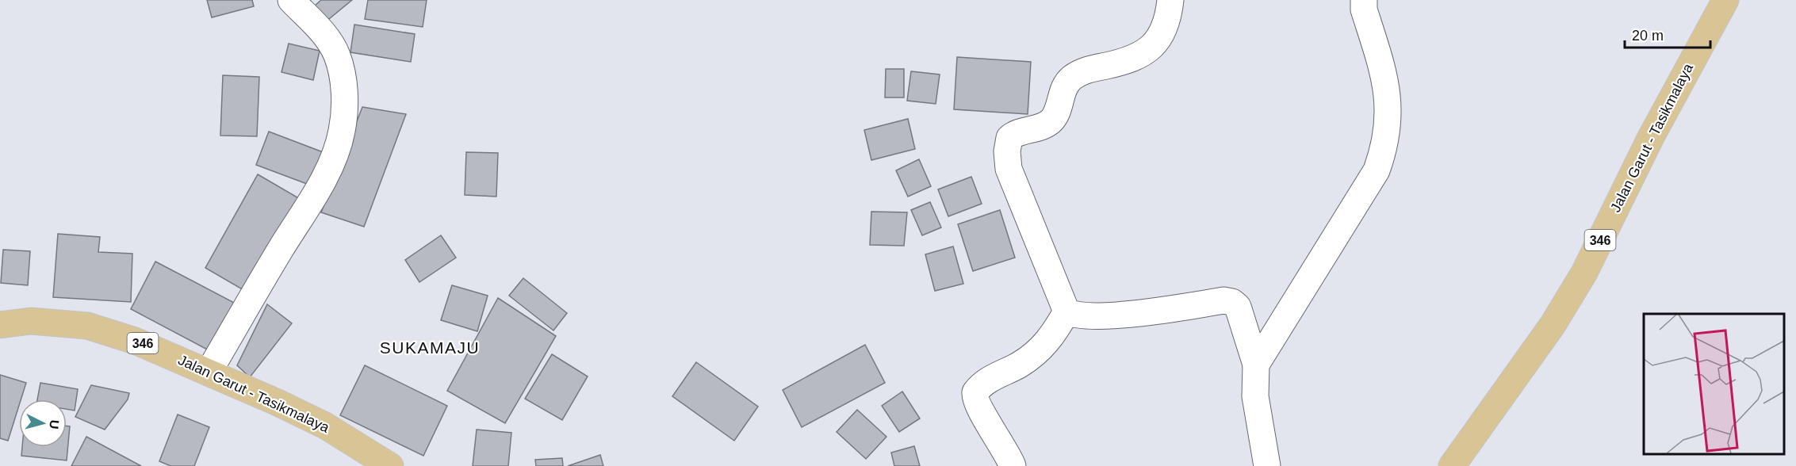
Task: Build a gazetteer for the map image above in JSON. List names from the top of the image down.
{
  "streets": {
    "main road": ["Jalan Garut - Tasikmalaya", "346"]
  },
  "districts": ["SUKAMAJU"],
  "scale_bar": "20 m",
  "north": "right"
}
